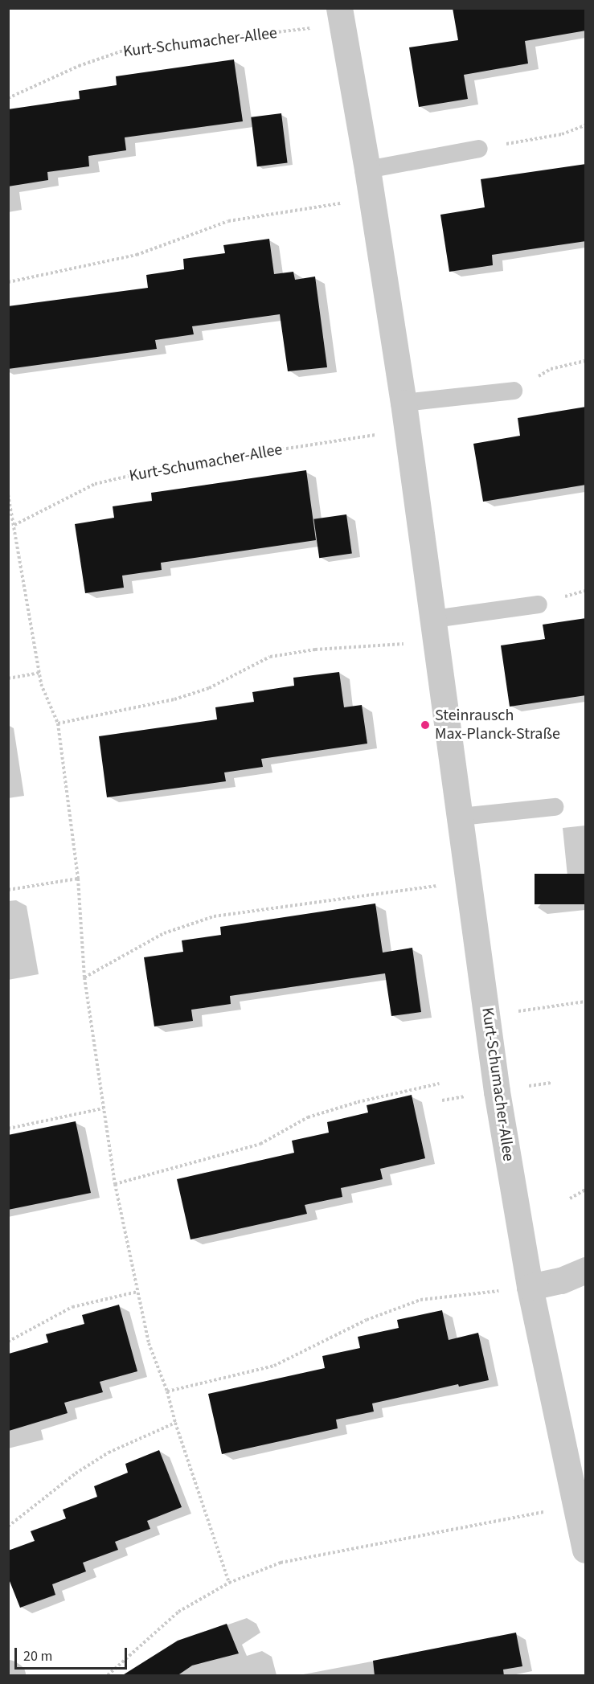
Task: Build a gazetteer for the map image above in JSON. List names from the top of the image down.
{
  "streets": {
    "street": ["Kurt-Schumacher-Allee"]
  },
  "places": ["Steinrausch Max-Planck-Straße"],
  "scale_bar": "20 m"
}
